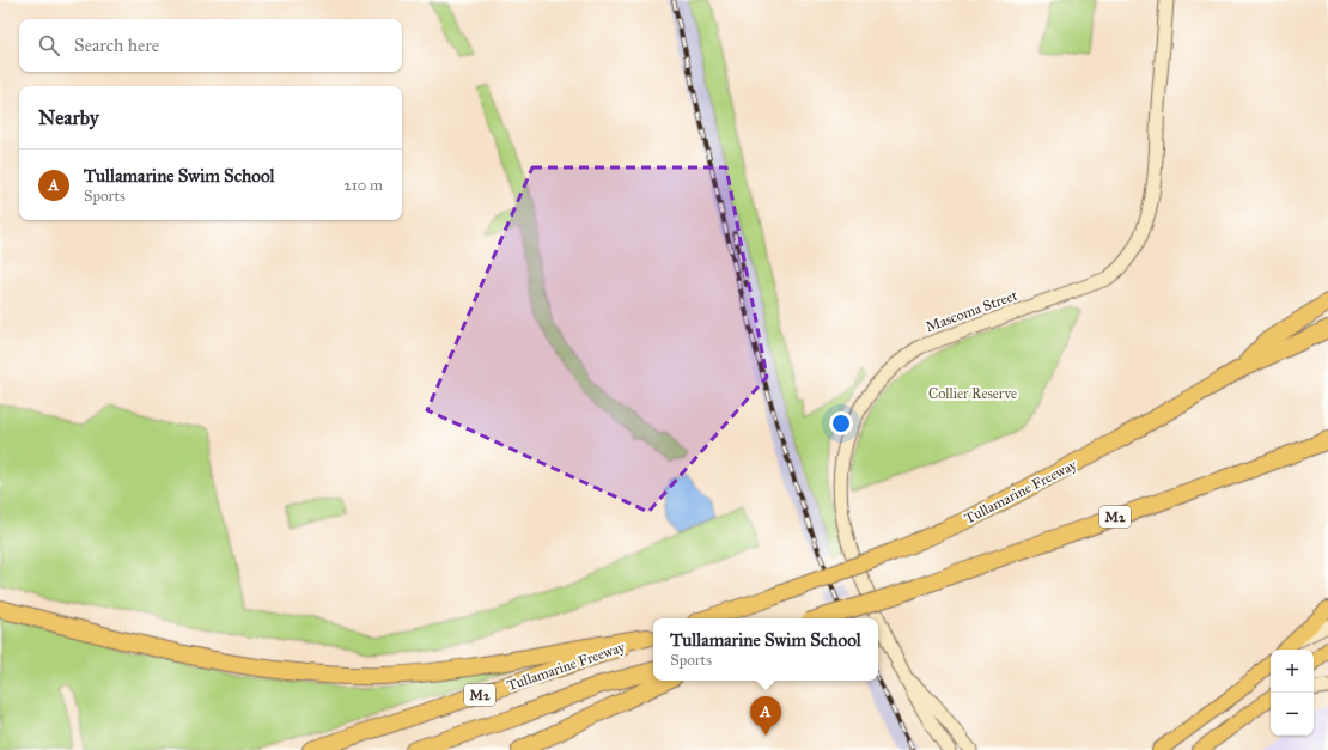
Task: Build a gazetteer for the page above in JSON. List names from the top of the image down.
{
  "streets": {
    "highway": ["Tullamarine Freeway", "M2"],
    "main road": ["Mascoma Street"]
  },
  "parks": ["Collier Reserve"],
  "page": {
    "search": "Search here",
    "heading": "Nearby",
    "list": [
      {
        "mark": "A",
        "name": "Tullamarine Swim School",
        "note": "Sports",
        "value": "210 m"
      }
    ],
    "popup": ["Tullamarine Swim School", "Sports"],
    "map_buttons": ["+", "−"],
    "pins": "A"
  }
}
